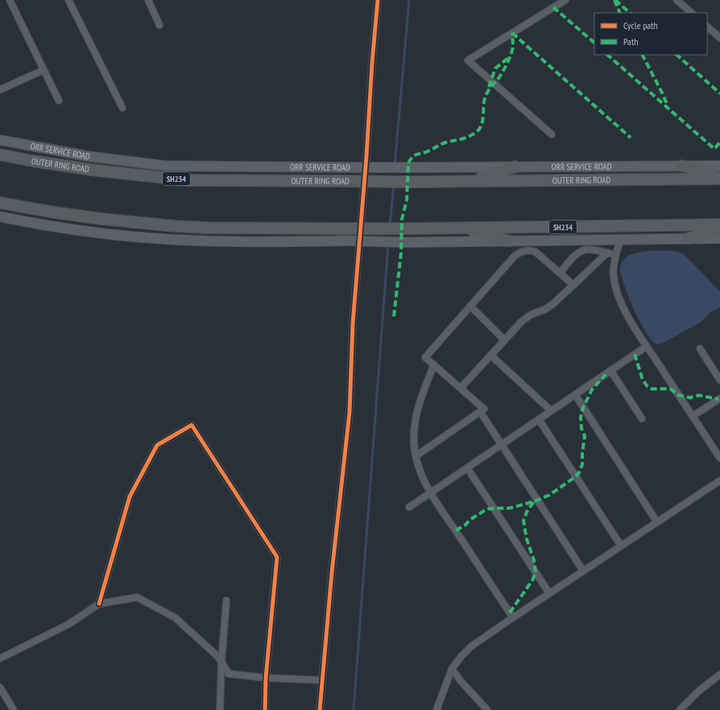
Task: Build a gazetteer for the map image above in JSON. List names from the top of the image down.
{
  "streets": {
    "highway": ["OUTER RING ROAD", "SH234"],
    "main road": ["ORR SERVICE ROAD"]
  },
  "legend": ["Cycle path", "Path"]
}
